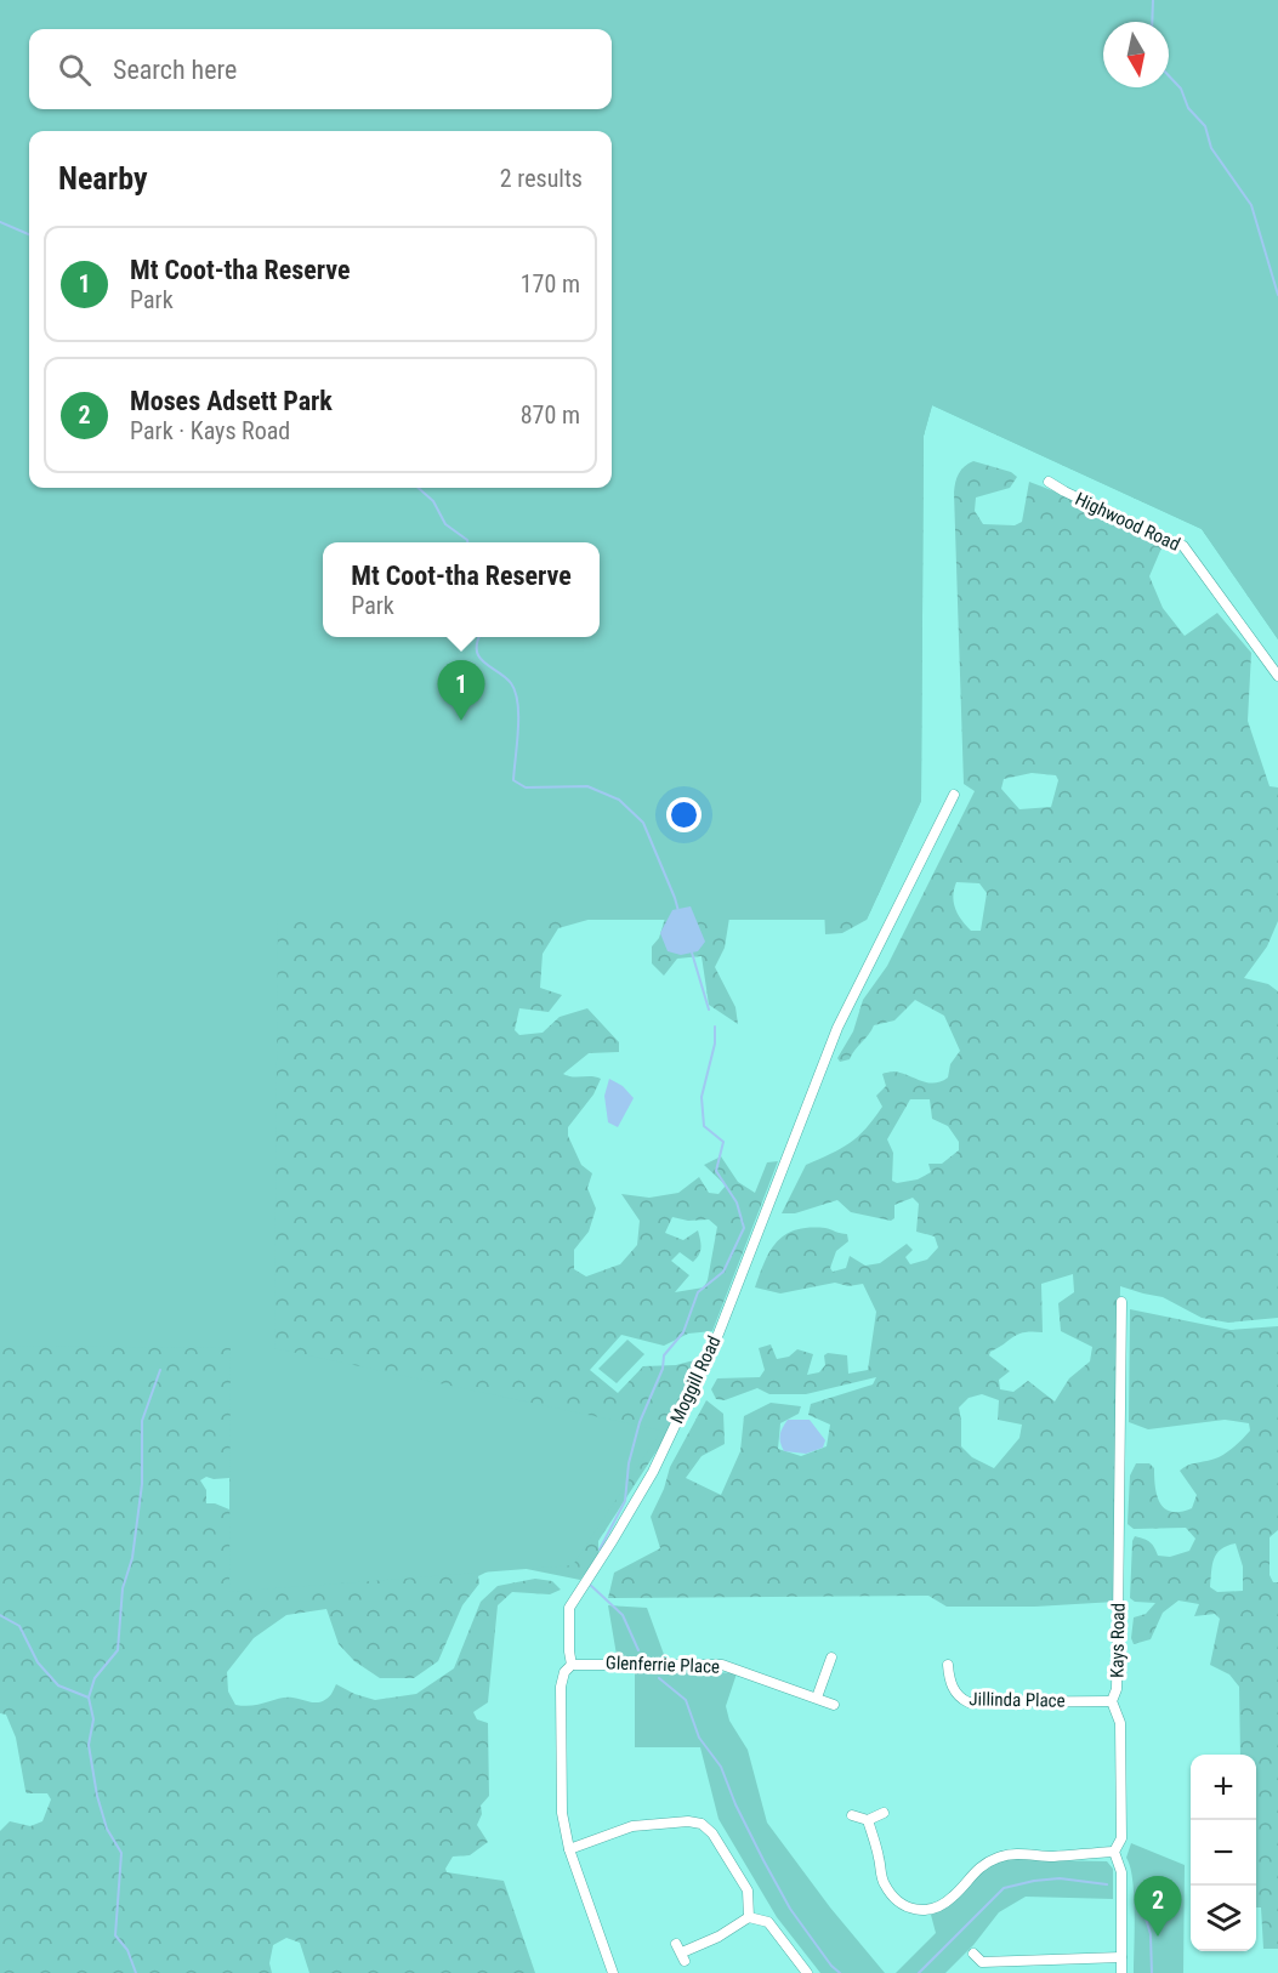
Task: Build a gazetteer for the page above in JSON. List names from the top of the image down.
{
  "streets": {
    "street": [
      "Highwood Road",
      "Moggill Road",
      "Kays Road",
      "Glenferrie Place",
      "Jillinda Place"
    ]
  },
  "crossings": [
    ["Moggill Road", "Glenferrie Place"],
    ["Kays Road", "Jillinda Place"]
  ],
  "north": "bottom",
  "page": {
    "search": "Search here",
    "heading": ["Nearby", "2 results"],
    "list": [
      {
        "mark": "1",
        "name": "Mt Coot-tha Reserve",
        "note": "Park",
        "value": "170 m"
      },
      {
        "mark": "2",
        "name": "Moses Adsett Park",
        "note": "Park · Kays Road",
        "value": "870 m"
      }
    ],
    "popup": ["Mt Coot-tha Reserve", "Park"],
    "pins": ["1", "2"],
    "map_buttons": ["+", "−"]
  }
}
